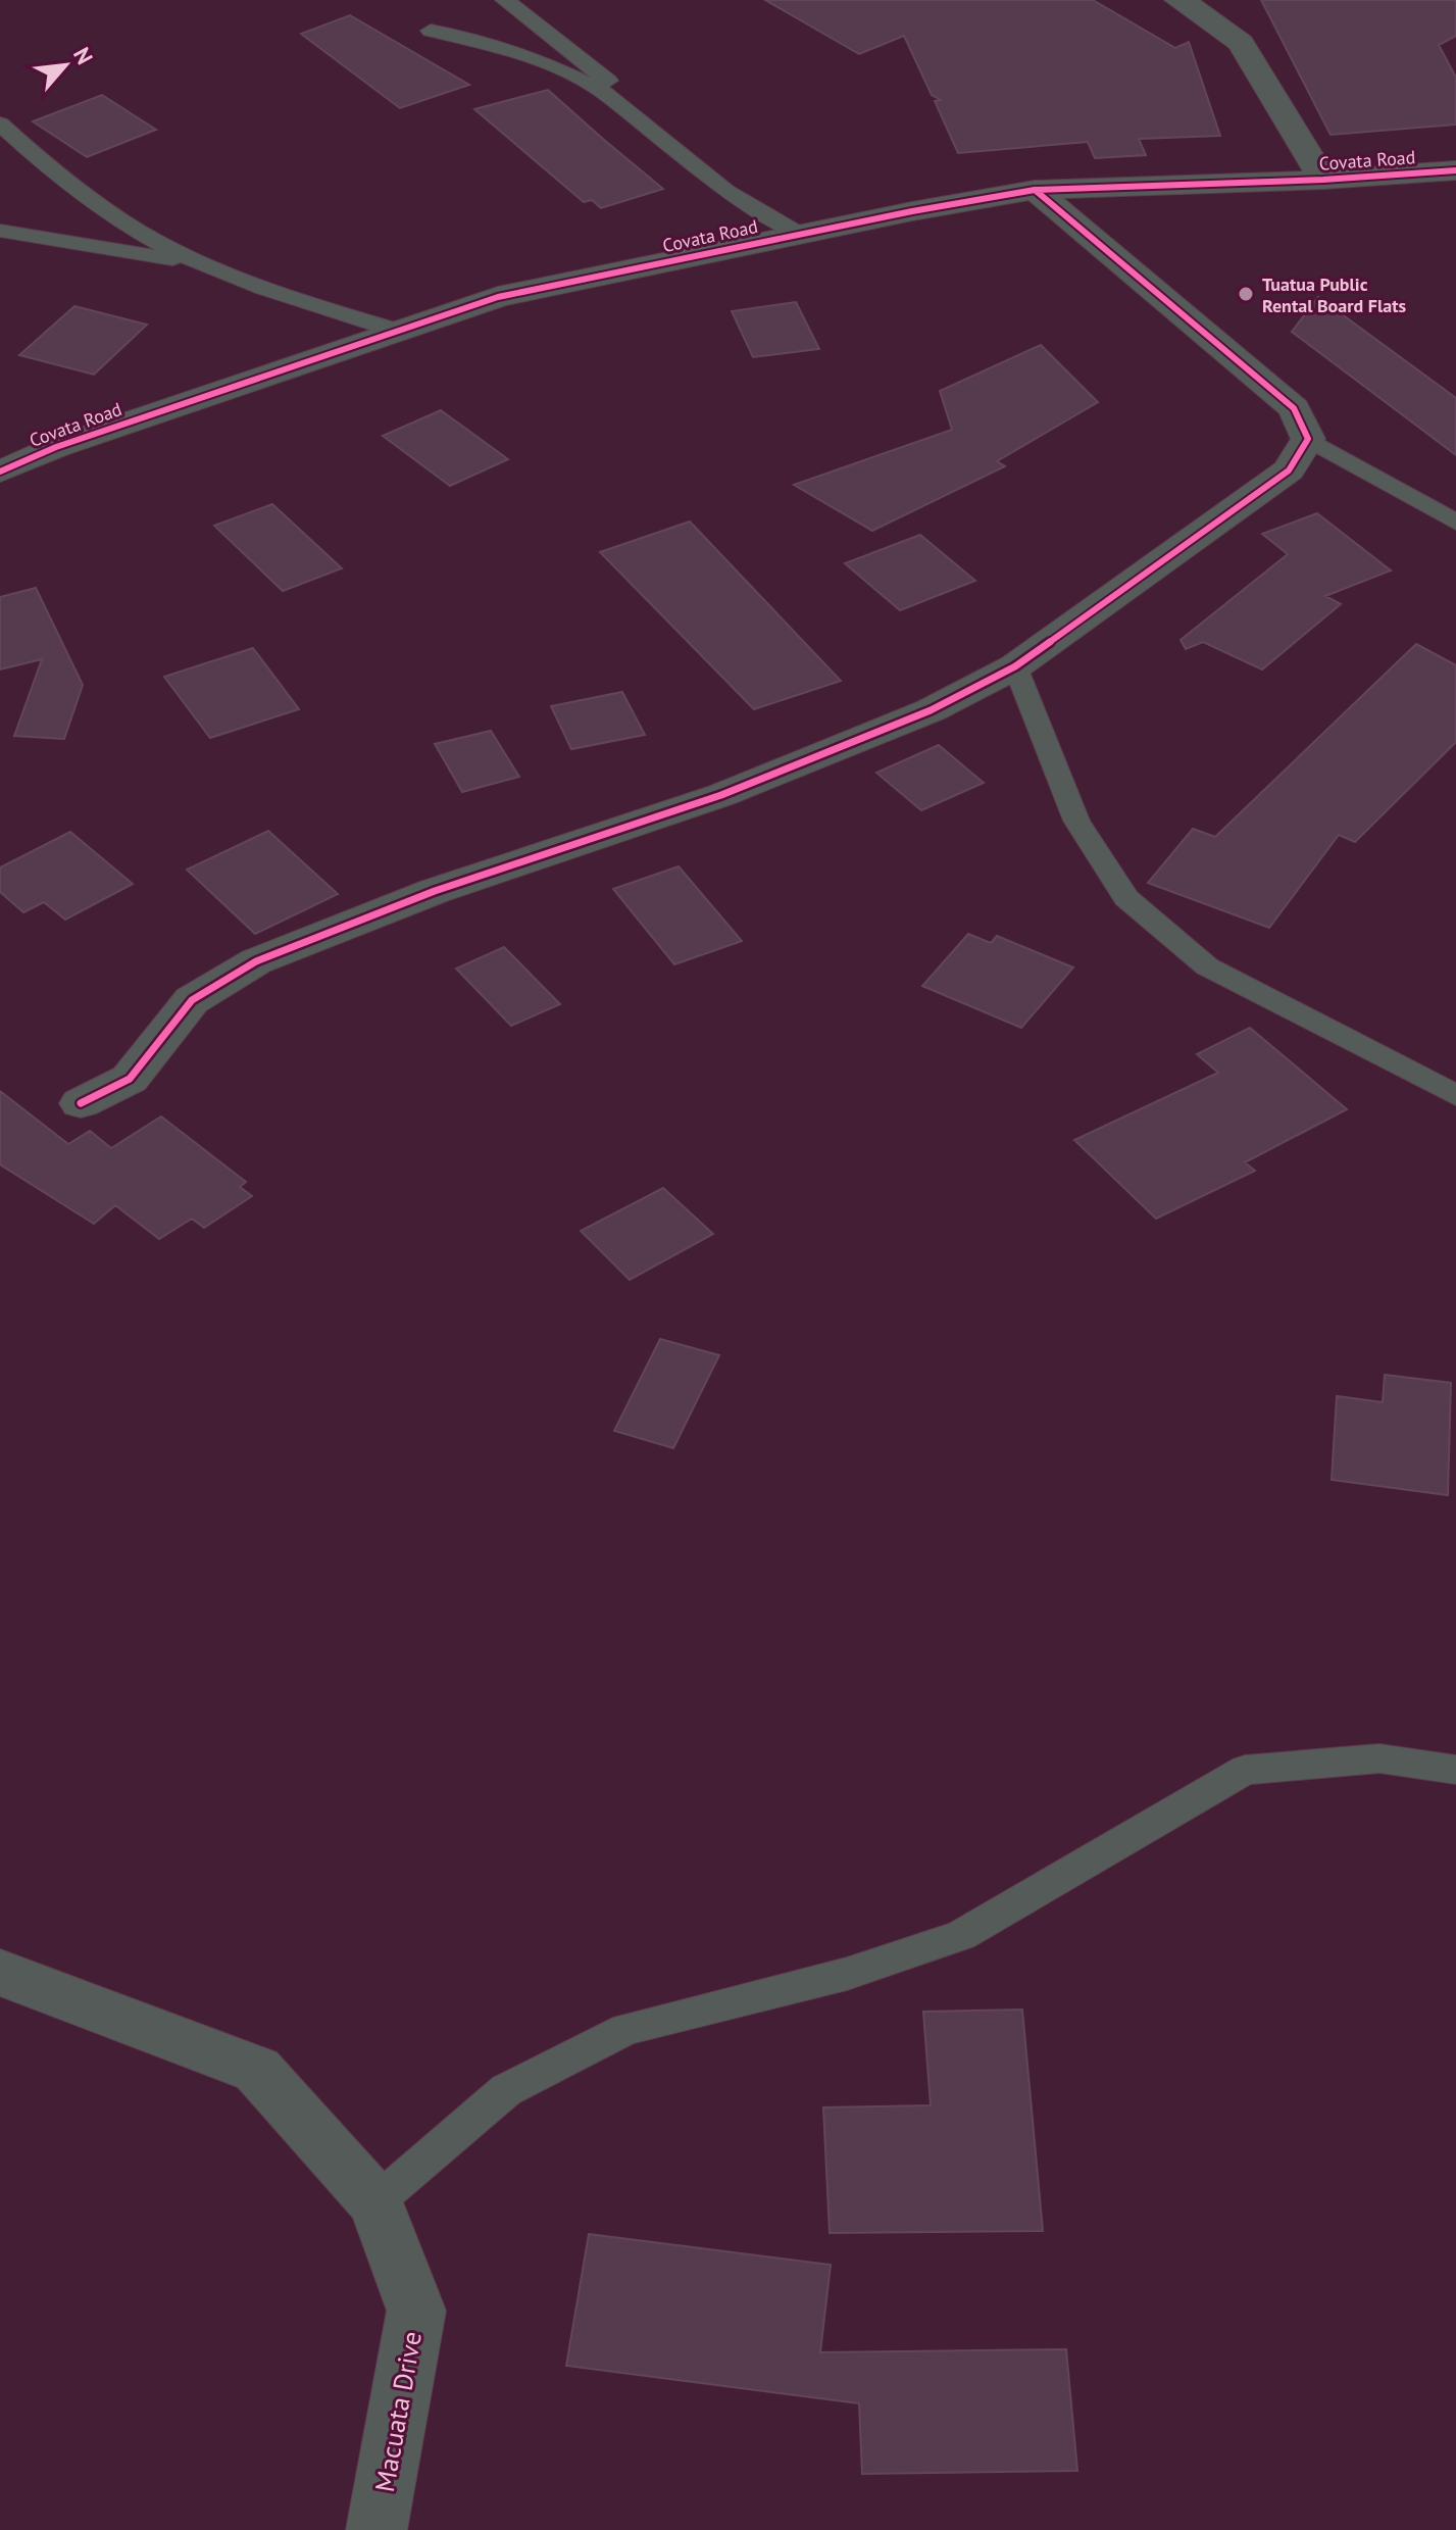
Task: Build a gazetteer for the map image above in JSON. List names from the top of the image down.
{
  "streets": {
    "street": ["Covata Road", "Macuata Drive"]
  },
  "places": ["Tuatua Public Rental Board Flats"],
  "north": "top right"
}
